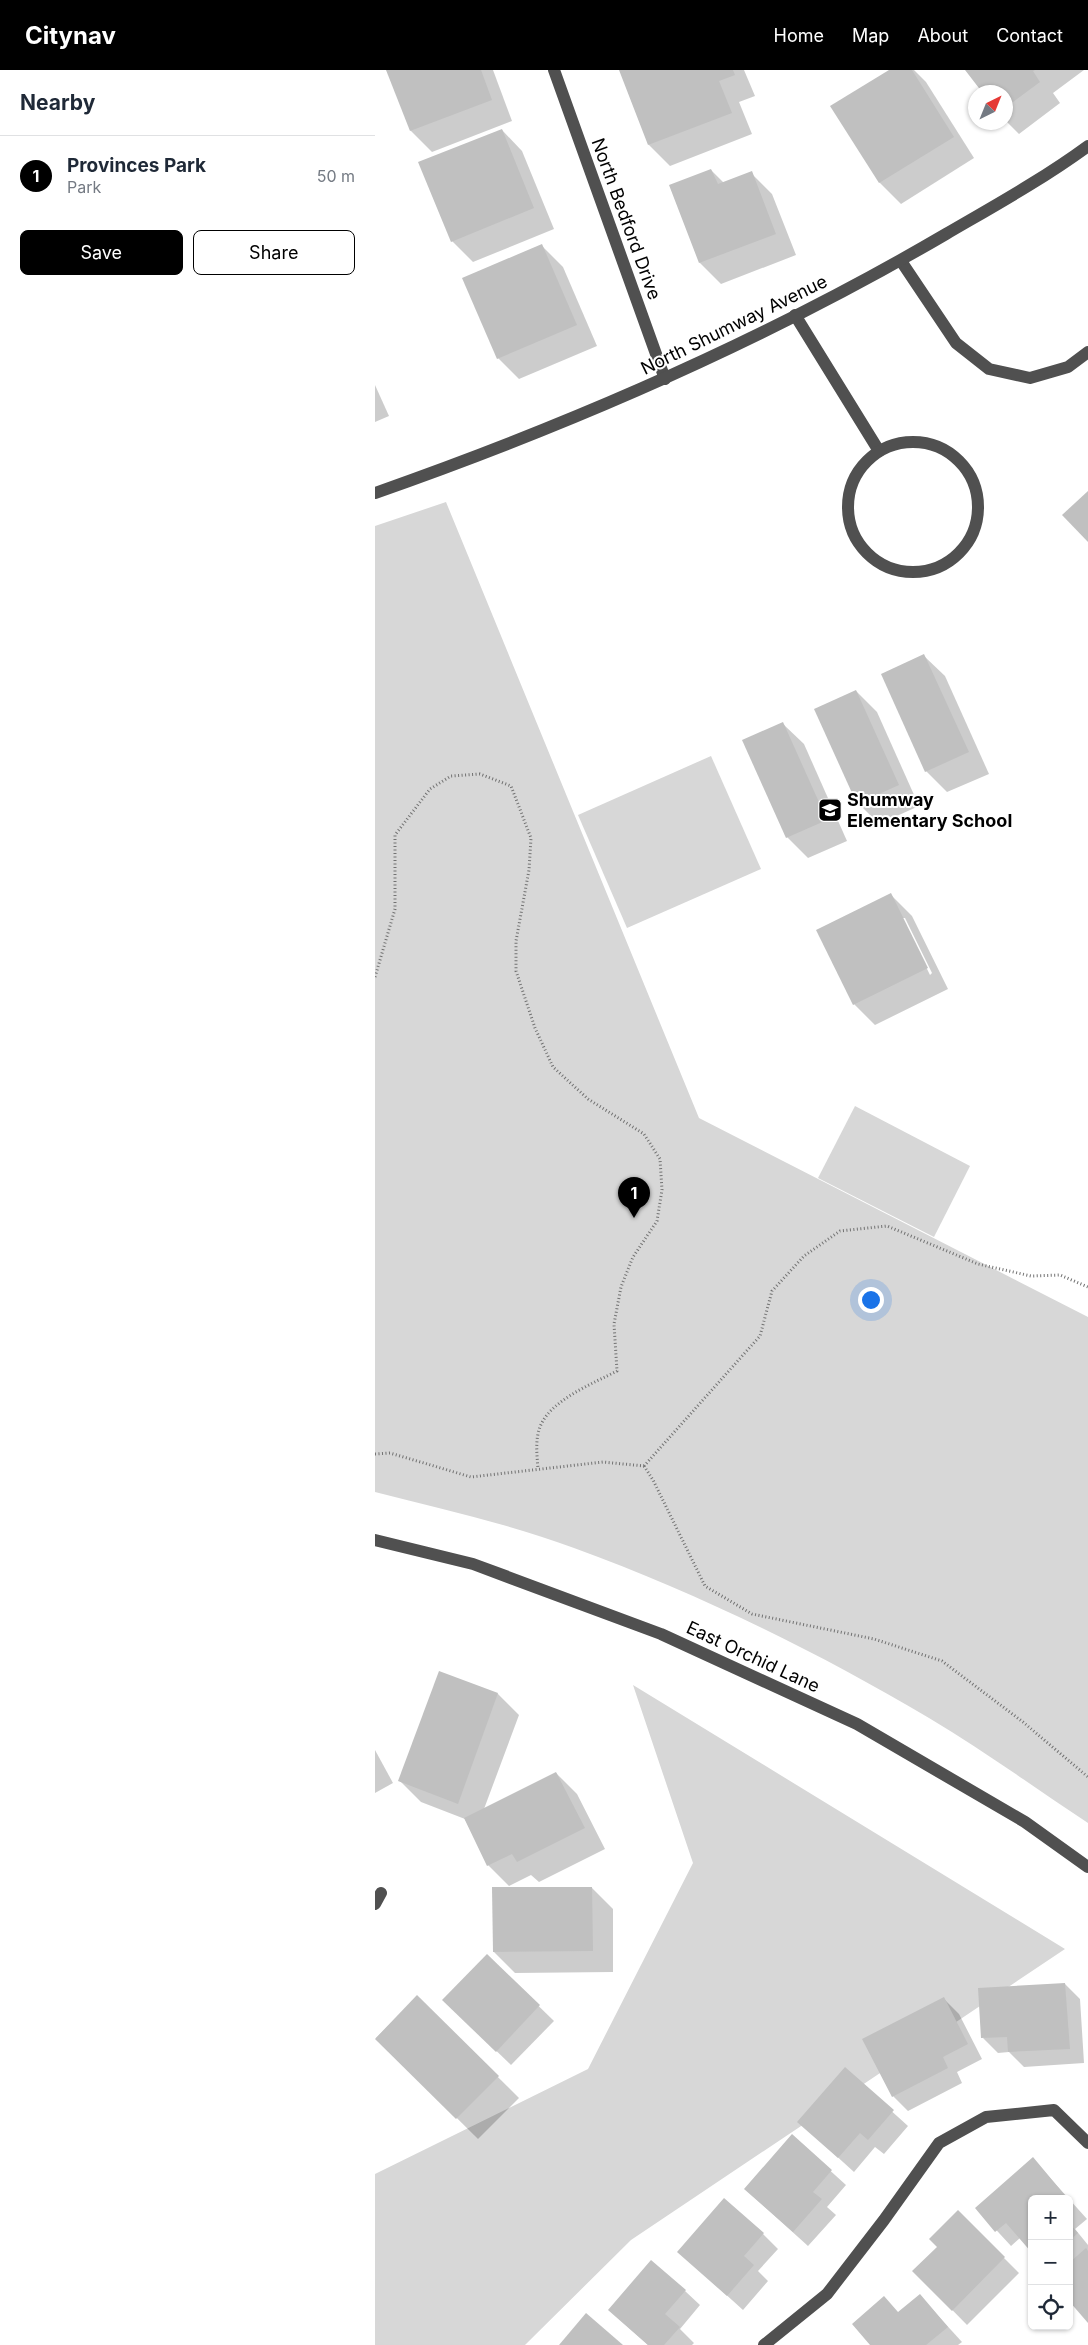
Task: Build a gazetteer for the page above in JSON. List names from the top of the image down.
{
  "streets": {
    "street": ["North Bedford Drive", "North Shumway Avenue", "East Orchid Lane"]
  },
  "crossings": [
    ["North Bedford Drive", "North Shumway Avenue"]
  ],
  "places": {
    "school or university": ["Shumway Elementary School"]
  },
  "north": "top right",
  "page": {
    "header": "Citynav",
    "nav": [
      "Home",
      "Map",
      "About",
      "Contact"
    ],
    "heading": "Nearby",
    "list": [
      {
        "mark": "1",
        "name": "Provinces Park",
        "note": "Park",
        "value": "50 m"
      }
    ],
    "buttons": ["Save", "Share"],
    "pins": "1",
    "map_buttons": ["+", "−"]
  }
}
